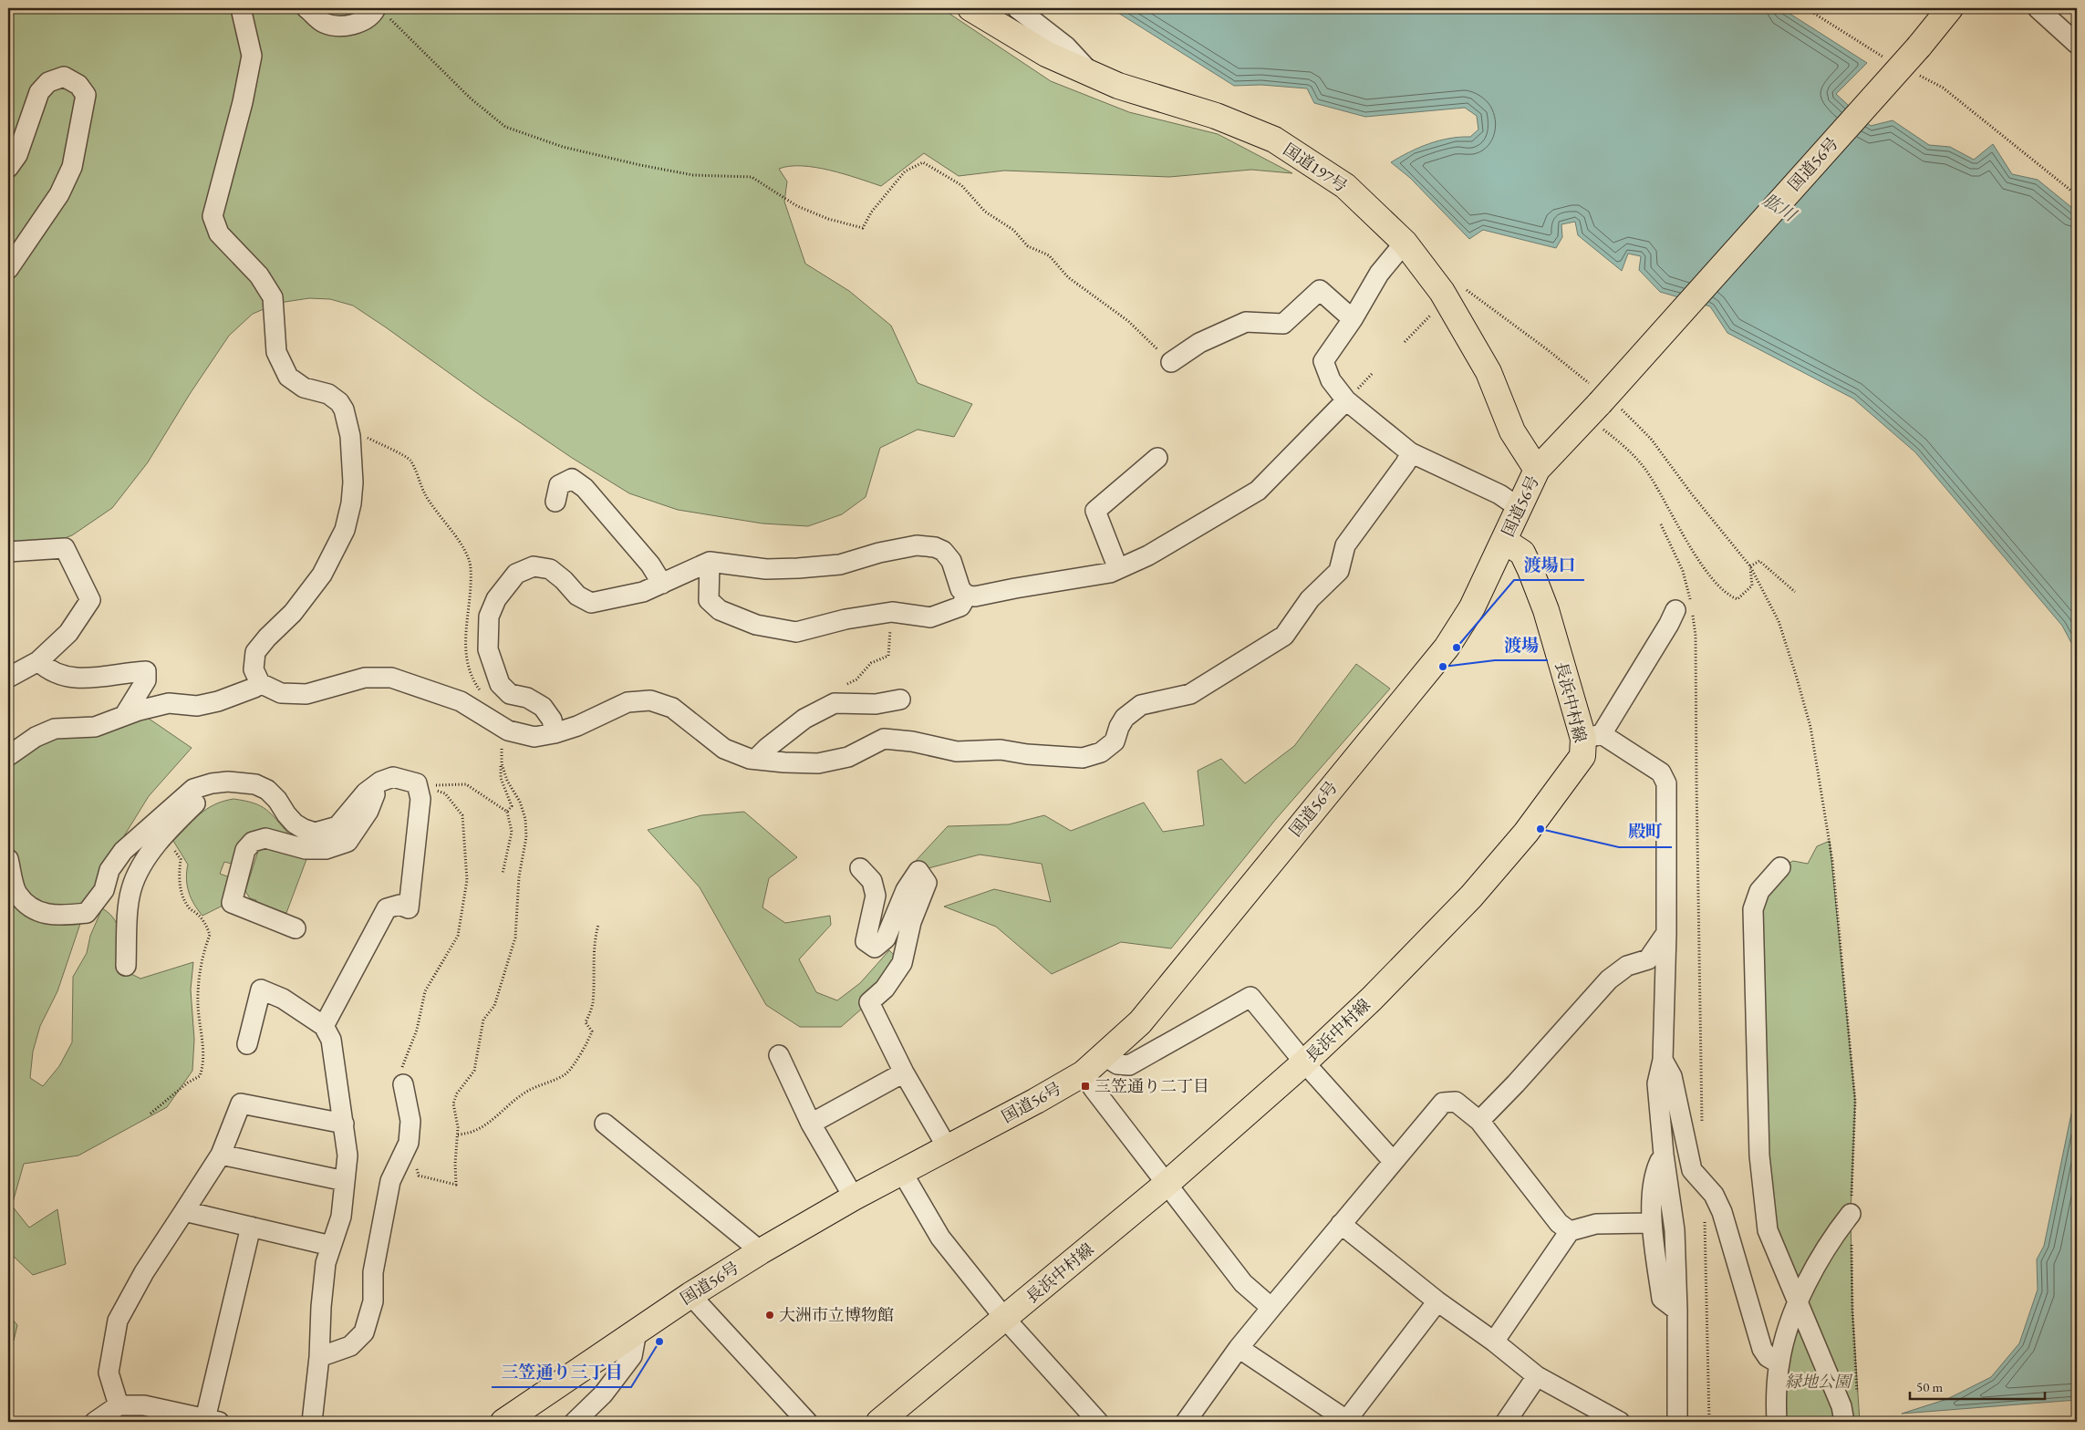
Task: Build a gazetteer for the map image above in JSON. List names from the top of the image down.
{
  "streets": {
    "main road": ["国道56号", "国道197号", "長浜中村線"]
  },
  "crossings": [
    ["国道56号", "国道197号"],
    ["国道56号", "長浜中村線"]
  ],
  "water": ["肱川"],
  "parks": ["緑地公園"],
  "places": {
    "other": [
      "渡場口",
      "渡場",
      "殿町",
      "大洲市立博物館",
      "三笠通り三丁目"
    ],
    "transit": ["三笠通り二丁目"]
  },
  "scale_bar": "50 m"
}
